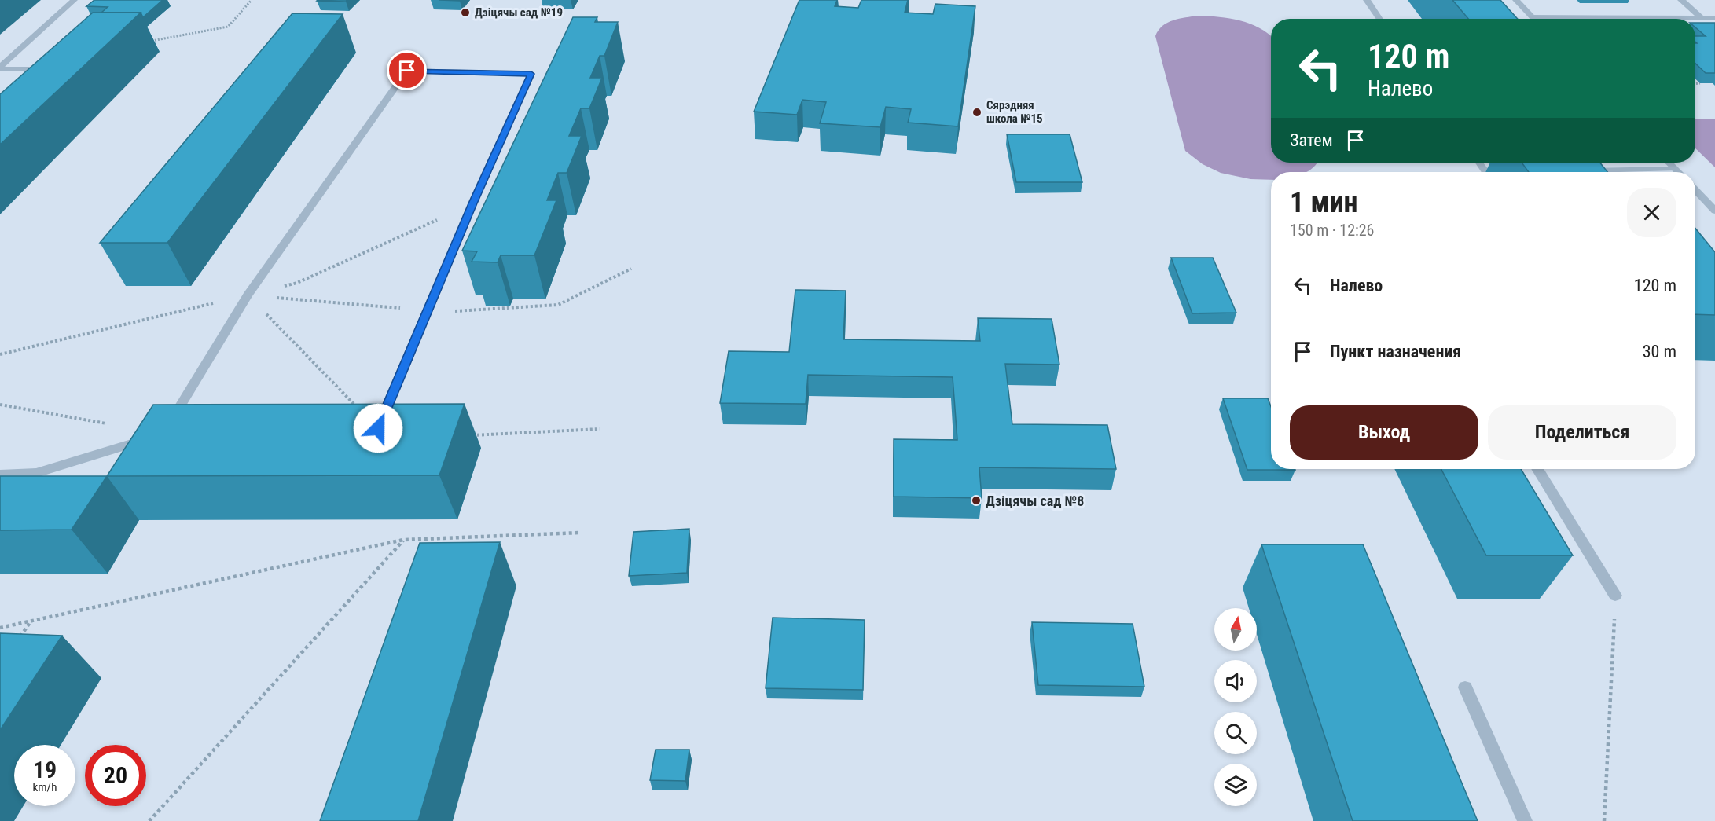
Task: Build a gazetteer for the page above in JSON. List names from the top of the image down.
{
  "places": ["Дзіцячы сад №19", "Сярэдняя школа №15", "Дзіцячы сад №8"],
  "north": "top",
  "page": {
    "turn": ["120 m", "Налево"],
    "then": "Затем",
    "heading": ["1 мин", "150 m · 12:26"],
    "list": [
      {
        "name": "Налево",
        "value": "120 m"
      },
      {
        "name": "Пункт назначения",
        "value": "30 m"
      }
    ],
    "buttons": ["Выход", "Поделиться"],
    "speed": "19 km/h",
    "limit": "20"
  }
}
